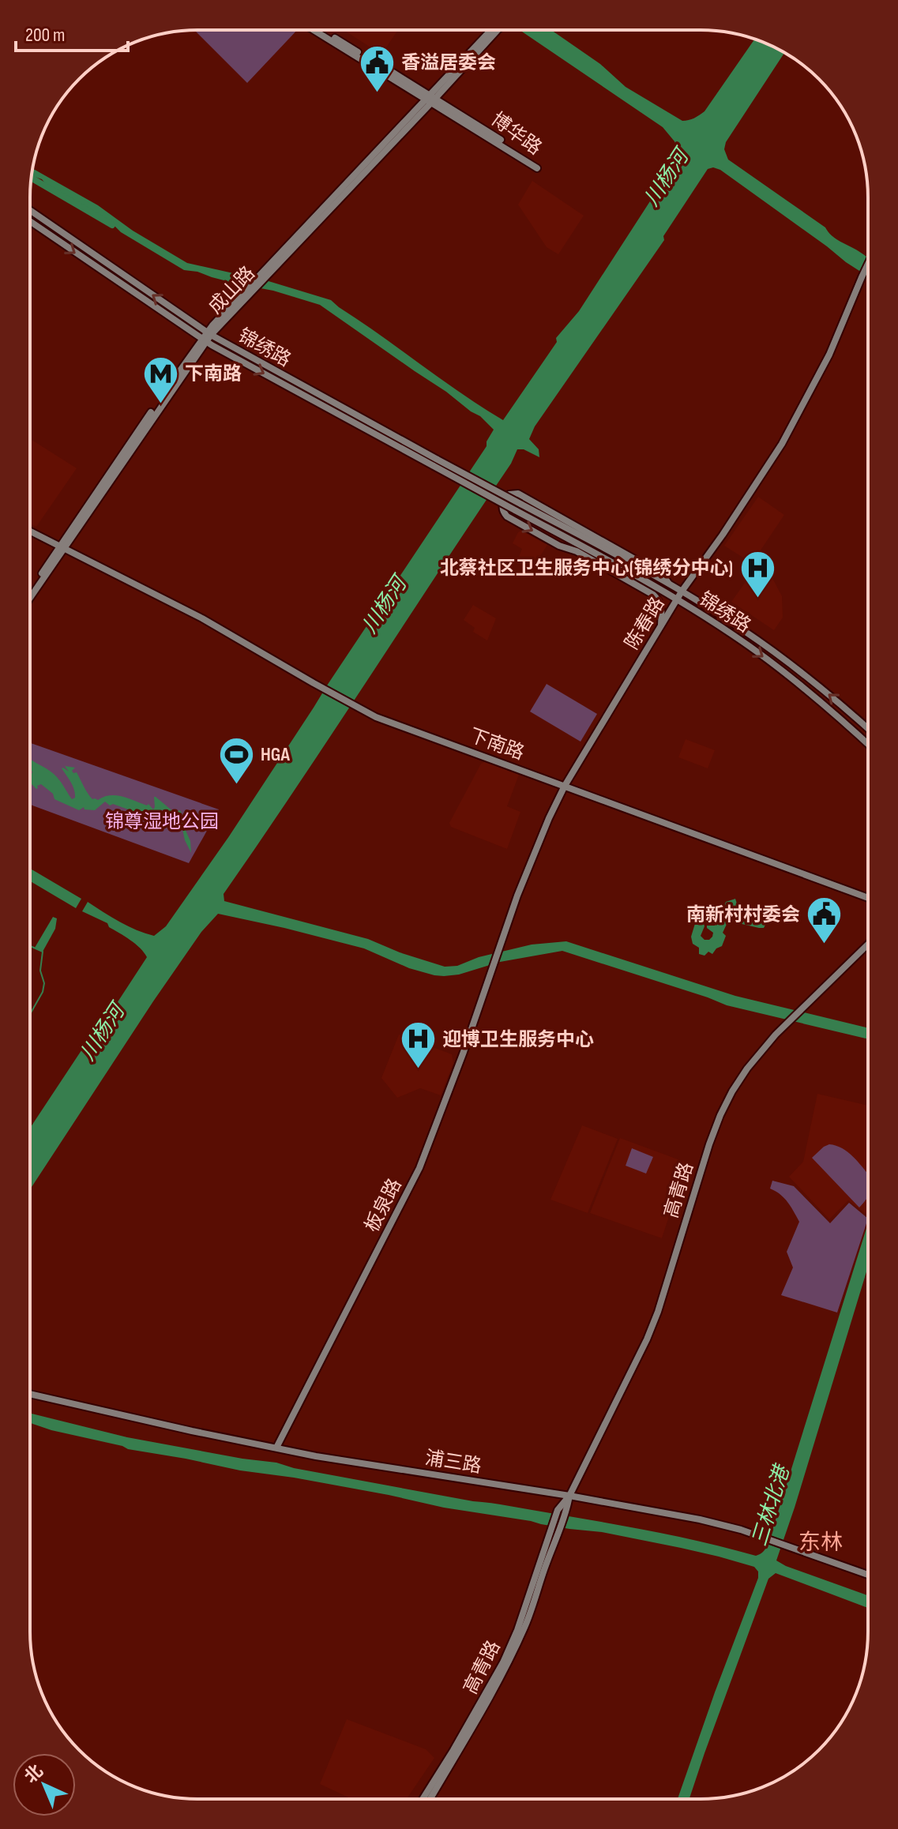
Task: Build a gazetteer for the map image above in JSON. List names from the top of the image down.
{
  "streets": {
    "main road": [
      "博华路",
      "成山路",
      "锦绣路",
      "陈春路",
      "下南路",
      "高青路",
      "板泉路",
      "浦三路"
    ]
  },
  "crossings": [
    ["博华路", "成山路"],
    ["成山路", "锦绣路"],
    ["成山路", "下南路"],
    ["锦绣路", "陈春路"],
    ["陈春路", "下南路"],
    ["陈春路", "板泉路"],
    ["高青路", "浦三路"],
    ["板泉路", "浦三路"]
  ],
  "districts": ["东林"],
  "water": ["川杨河", "三林北港"],
  "parks": ["锦尊湿地公园"],
  "places": {
    "public building": ["香溢居委会", "南新村村委会"],
    "metro station": ["下南路"],
    "hospital": ["北蔡社区卫生服务中心(锦绣分中心)", "迎博卫生服务中心"],
    "sports": ["HGA"]
  },
  "scale_bar": "200 m",
  "north": "top left"
}
